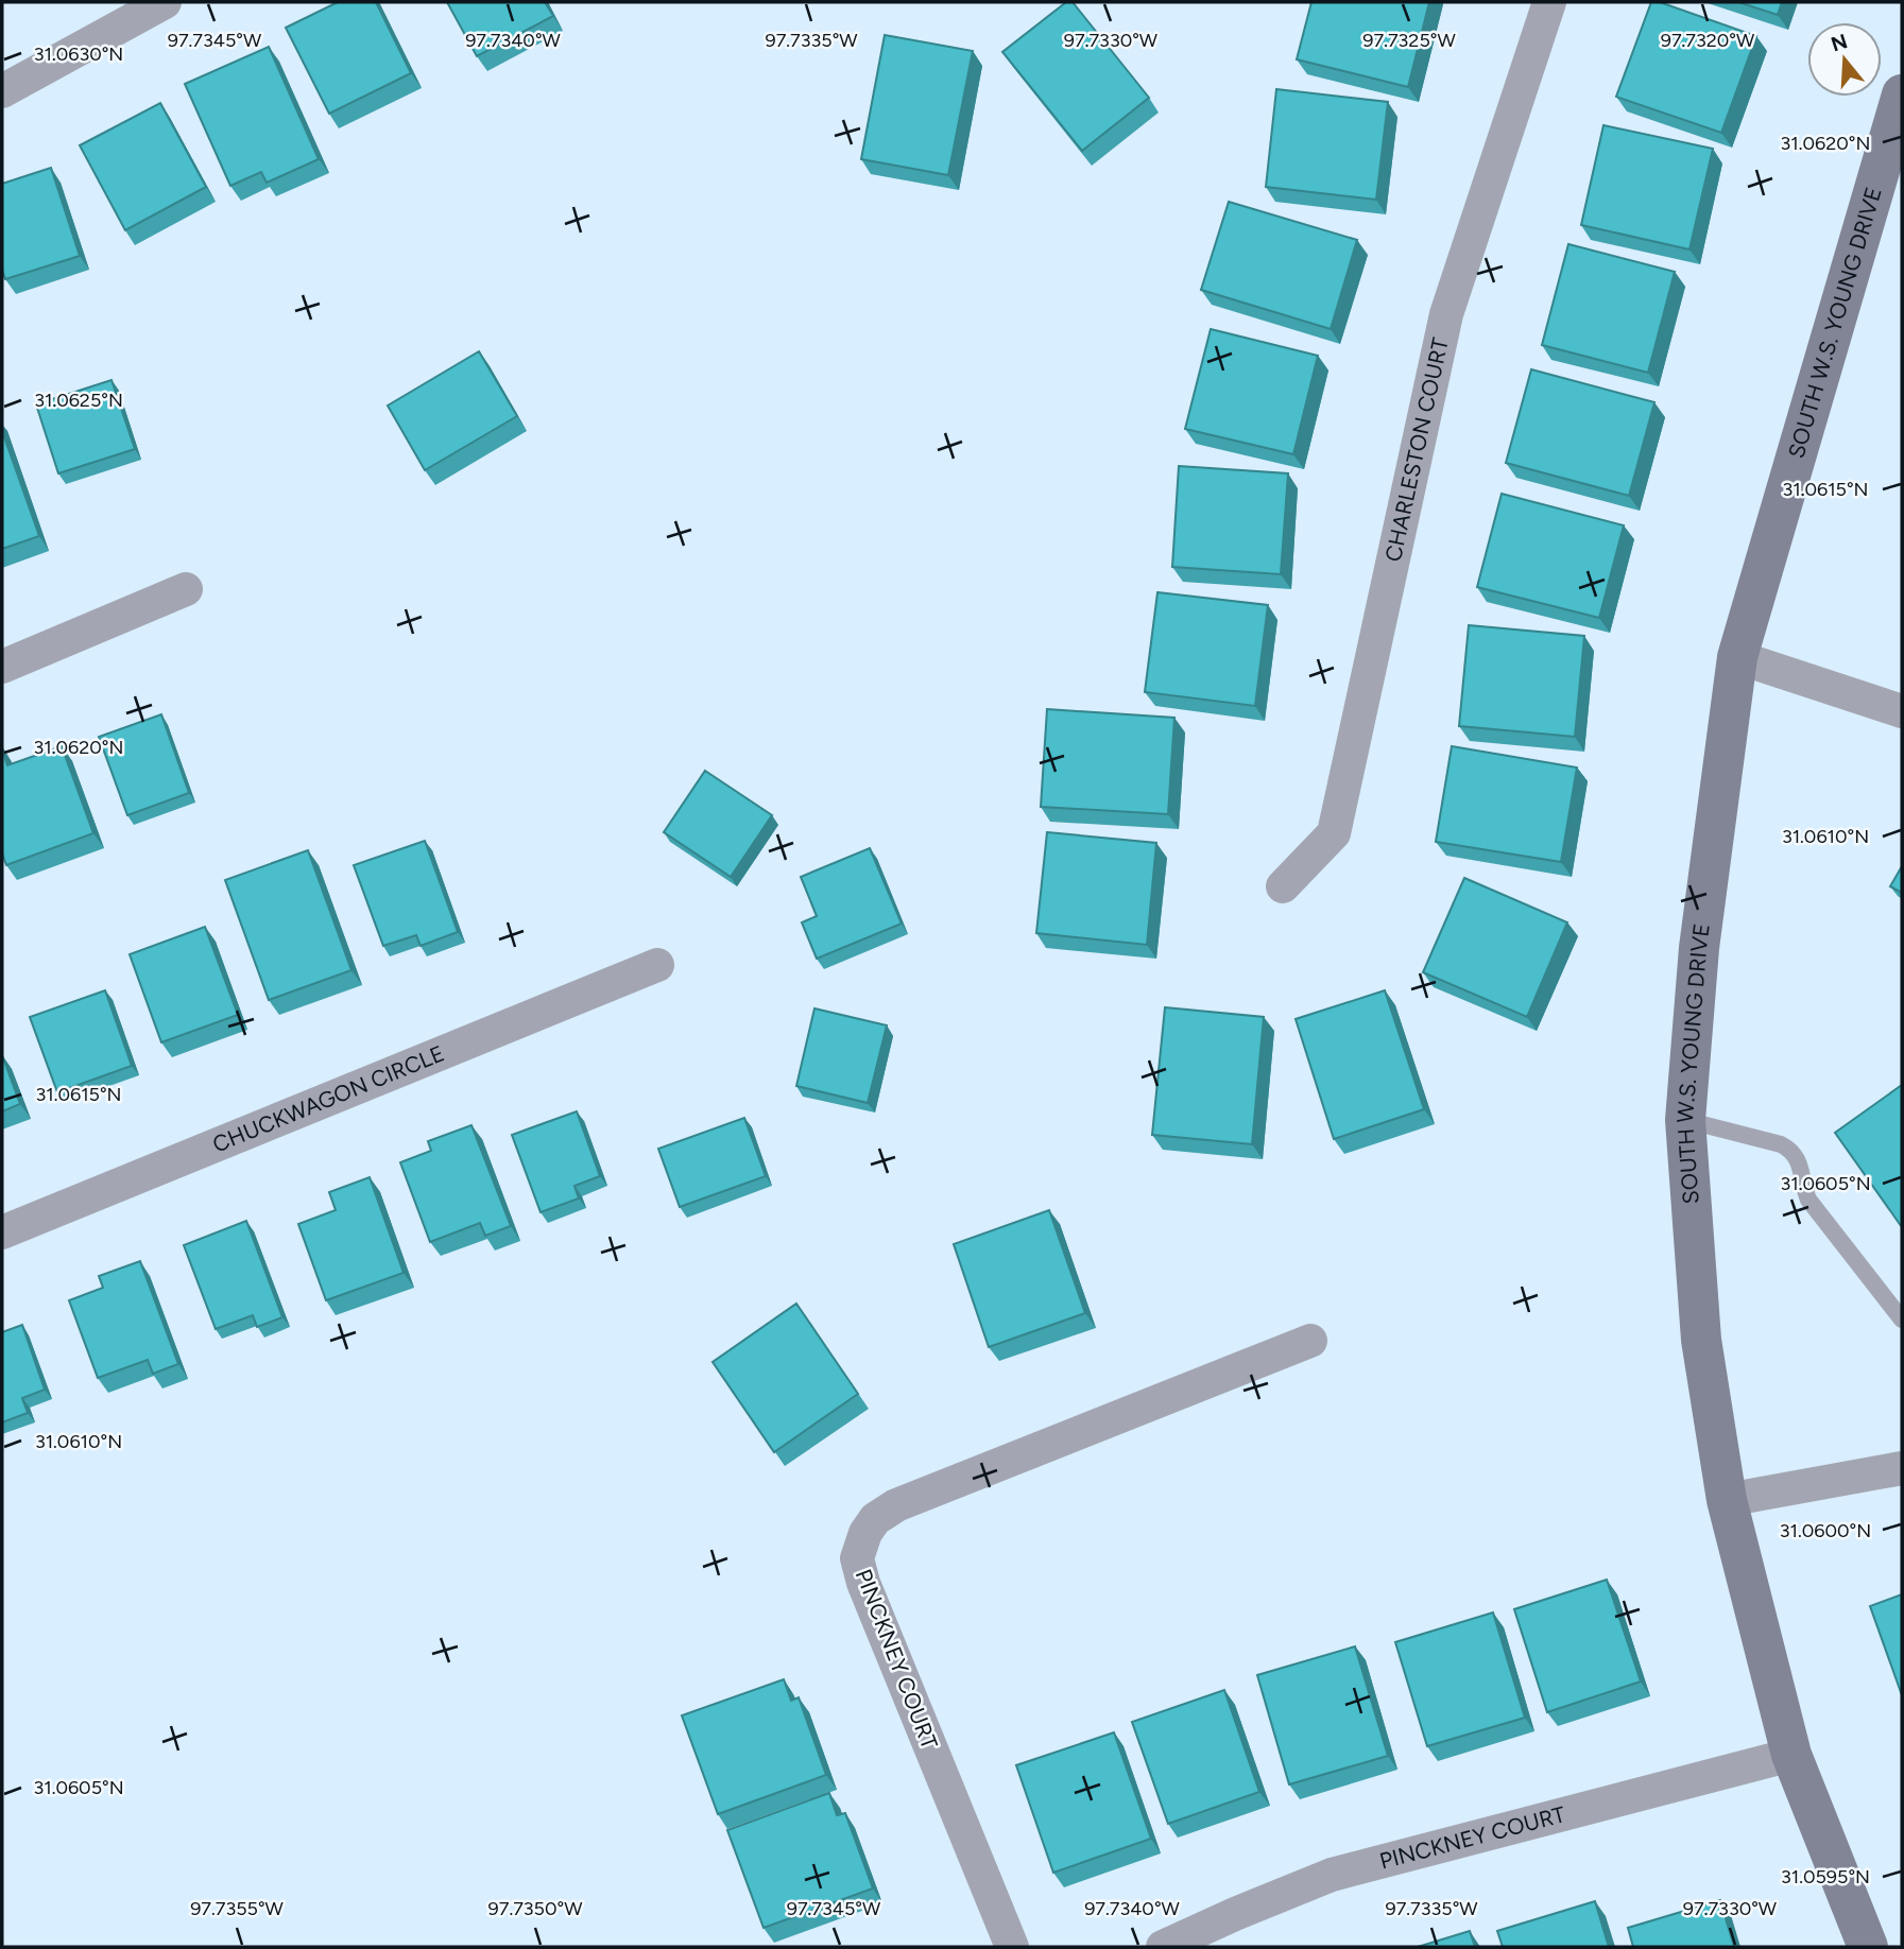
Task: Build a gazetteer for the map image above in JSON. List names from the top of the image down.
{
  "streets": {
    "main road": ["SOUTH W.S. YOUNG DRIVE"],
    "street": ["CHARLESTON COURT", "CHUCKWAGON CIRCLE", "PINCKNEY COURT"]
  },
  "crossings": [
    ["SOUTH W.S. YOUNG DRIVE", "PINCKNEY COURT"]
  ],
  "north": "top",
  "coordinates": [
    "97.7345°W",
    "97.7340°W",
    "97.7335°W",
    "97.7330°W",
    "97.7325°W",
    "97.7320°W",
    "31.0630°N",
    "31.0620°N",
    "31.0625°N",
    "31.0615°N",
    "31.0610°N",
    "31.0605°N",
    "31.0600°N",
    "31.0595°N",
    "97.7355°W",
    "97.7350°W"
  ]
}
